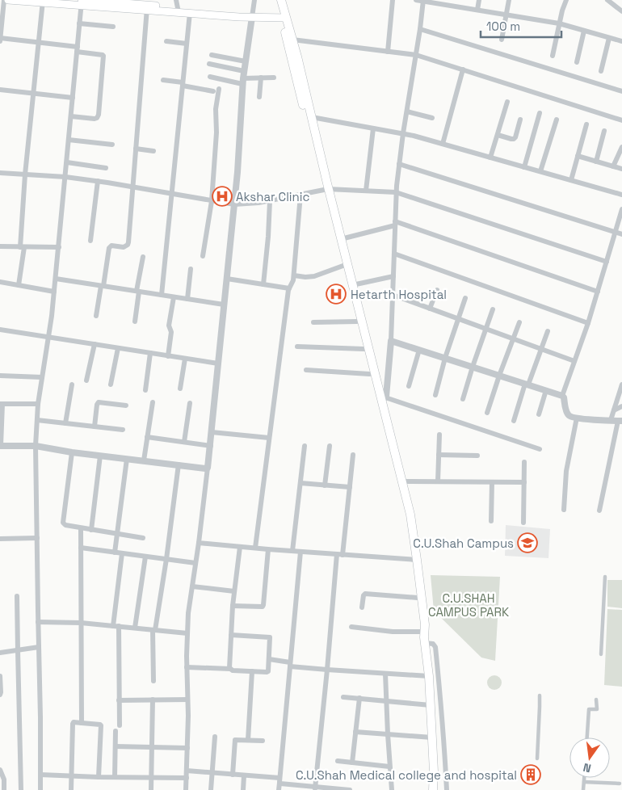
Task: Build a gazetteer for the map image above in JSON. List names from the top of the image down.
{
  "parks": ["C.U.SHAH CAMPUS PARK"],
  "places": {
    "hospital": ["Akshar Clinic", "Hetarth Hospital"],
    "school or university": ["C.U.Shah Campus"],
    "building": ["C.U.Shah Medical college and hospital"]
  },
  "scale_bar": "100 m",
  "north": "bottom"
}
